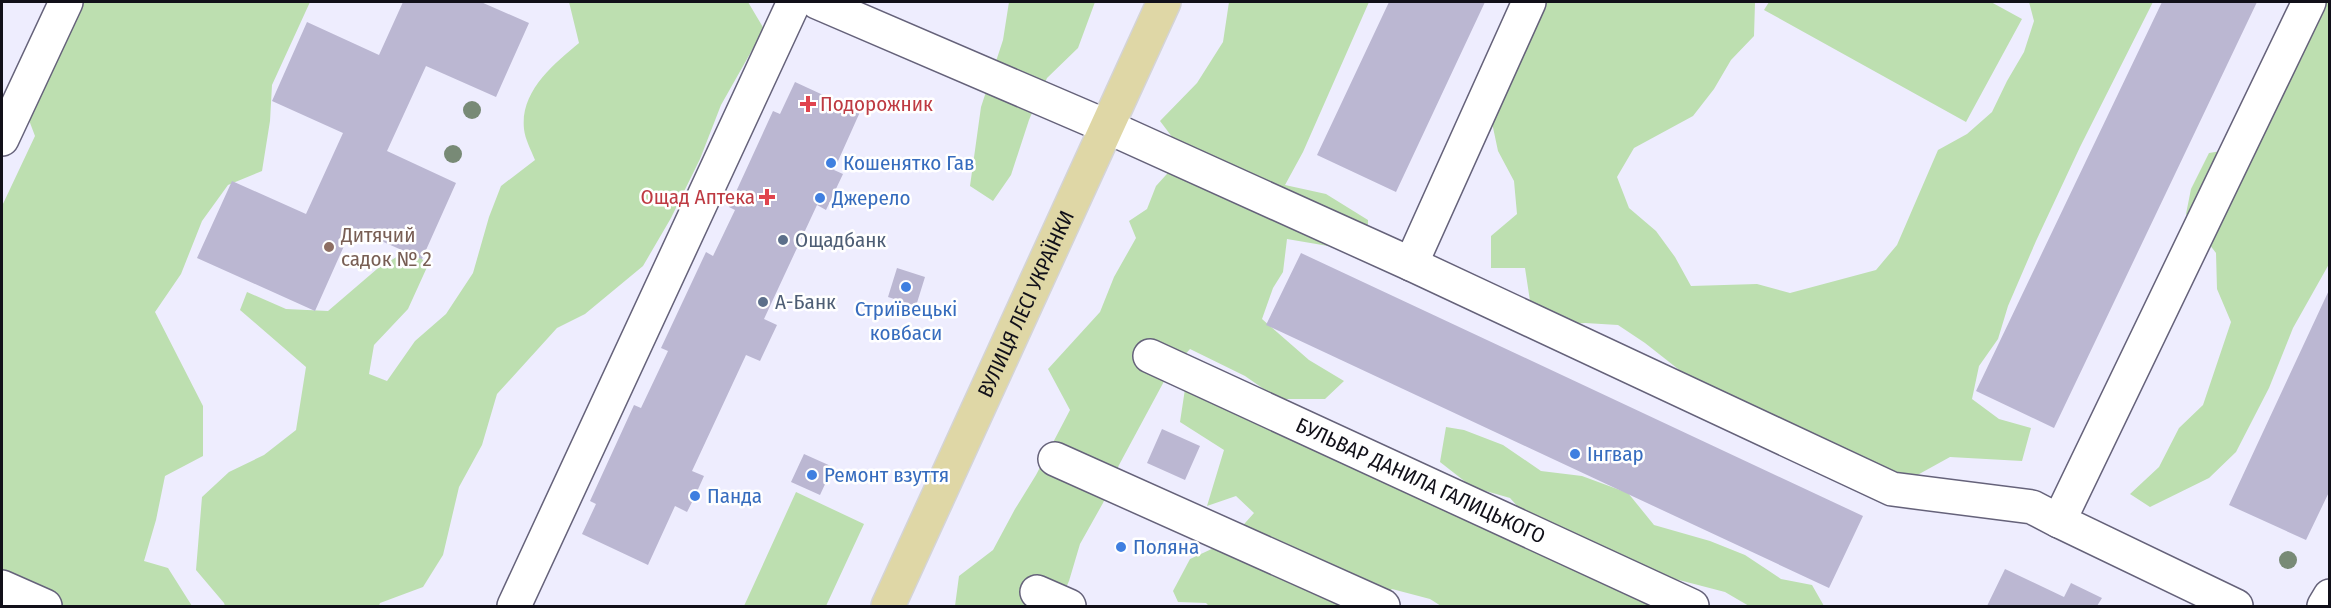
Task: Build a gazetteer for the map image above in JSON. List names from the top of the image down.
{
  "streets": {
    "main road": ["ВУЛИЦЯ ЛЕСІ УКРАЇНКИ"],
    "street": ["БУЛЬВАР ДАНИЛА ГАЛИЦЬКОГО"]
  },
  "places": {
    "health": ["Подорожник", "Ощад Аптека"],
    "other": [
      "Кошенятко Гав",
      "Джерело",
      "Ощадбанк",
      "Дитячий садок № 2",
      "Стриївецькі ковбаси",
      "А-Банк",
      "Інгвар",
      "Ремонт взуття",
      "Панда",
      "Поляна"
    ]
  }
}
